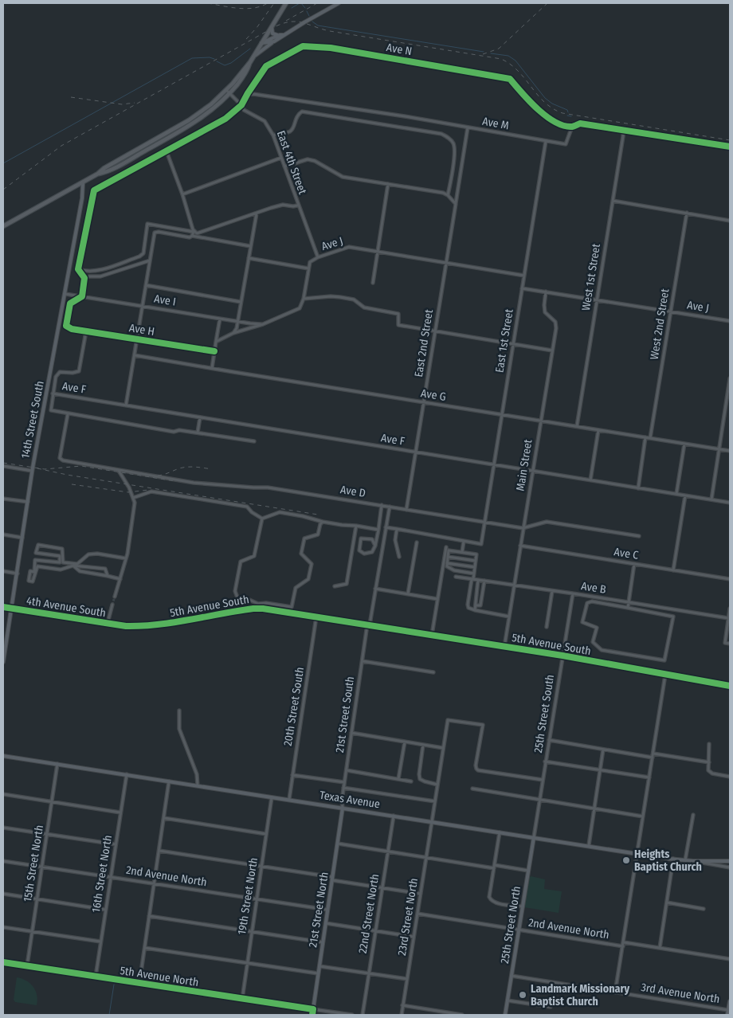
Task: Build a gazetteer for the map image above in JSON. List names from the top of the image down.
{
  "streets": {
    "street": [
      "Ave N",
      "Ave M",
      "East 4th Street",
      "Ave J",
      "West 1st Street",
      "Ave I",
      "West 2nd Street",
      "Ave H",
      "East 1st Street",
      "East 2nd Street",
      "Ave F",
      "Ave G",
      "14th Street South",
      "Main Street",
      "Ave D",
      "Ave C",
      "Ave B",
      "5th Avenue South",
      "4th Avenue South",
      "20th Street South",
      "25th Street South",
      "21st Street South",
      "Texas Avenue",
      "15th Street North",
      "16th Street North",
      "2nd Avenue North",
      "19th Street North",
      "21st Street North",
      "22nd Street North",
      "23rd Street North",
      "25th Street North",
      "5th Avenue North",
      "3rd Avenue North"
    ]
  },
  "crossings": [
    ["Ave N", "Ave M"],
    ["Ave N", "East 4th Street"],
    ["Ave N", "West 1st Street"],
    ["Ave M", "East 1st Street"],
    ["Ave M", "East 2nd Street"],
    ["East 4th Street", "Ave J"],
    ["Ave J", "West 1st Street"],
    ["Ave J", "West 2nd Street"],
    ["Ave J", "East 1st Street"],
    ["Ave J", "East 2nd Street"],
    ["Ave J", "Main Street"],
    ["West 1st Street", "Ave G"],
    ["Ave I", "Ave H"],
    ["Ave I", "14th Street South"],
    ["West 2nd Street", "Ave G"],
    ["East 1st Street", "Ave F"],
    ["East 1st Street", "Ave G"],
    ["East 1st Street", "Ave D"],
    ["East 2nd Street", "Ave F"],
    ["East 2nd Street", "Ave G"],
    ["East 2nd Street", "Ave D"],
    ["Ave F", "Main Street"],
    ["Ave G", "Main Street"],
    ["14th Street South", "4th Avenue South"],
    ["Main Street", "Ave D"],
    ["Main Street", "Ave C"],
    ["Main Street", "Ave B"],
    ["Main Street", "5th Avenue South"],
    ["Ave D", "21st Street South"],
    ["Ave B", "25th Street South"],
    ["5th Avenue South", "4th Avenue South"],
    ["5th Avenue South", "20th Street South"],
    ["5th Avenue South", "25th Street South"],
    ["5th Avenue South", "21st Street South"],
    ["20th Street South", "Texas Avenue"],
    ["25th Street South", "Texas Avenue"],
    ["25th Street South", "23rd Street North"],
    ["25th Street South", "25th Street North"],
    ["21st Street South", "Texas Avenue"],
    ["21st Street South", "21st Street North"],
    ["Texas Avenue", "15th Street North"],
    ["Texas Avenue", "16th Street North"],
    ["Texas Avenue", "19th Street North"],
    ["Texas Avenue", "21st Street North"],
    ["Texas Avenue", "22nd Street North"],
    ["Texas Avenue", "23rd Street North"],
    ["Texas Avenue", "25th Street North"],
    ["15th Street North", "2nd Avenue North"],
    ["15th Street North", "5th Avenue North"],
    ["16th Street North", "2nd Avenue North"],
    ["16th Street North", "5th Avenue North"],
    ["2nd Avenue North", "19th Street North"],
    ["2nd Avenue North", "21st Street North"],
    ["2nd Avenue North", "23rd Street North"],
    ["2nd Avenue North", "25th Street North"],
    ["19th Street North", "5th Avenue North"],
    ["21st Street North", "5th Avenue North"],
    ["25th Street North", "3rd Avenue North"]
  ],
  "places": ["Heights Baptist Church", "Landmark Missionary Baptist Church"]
}
